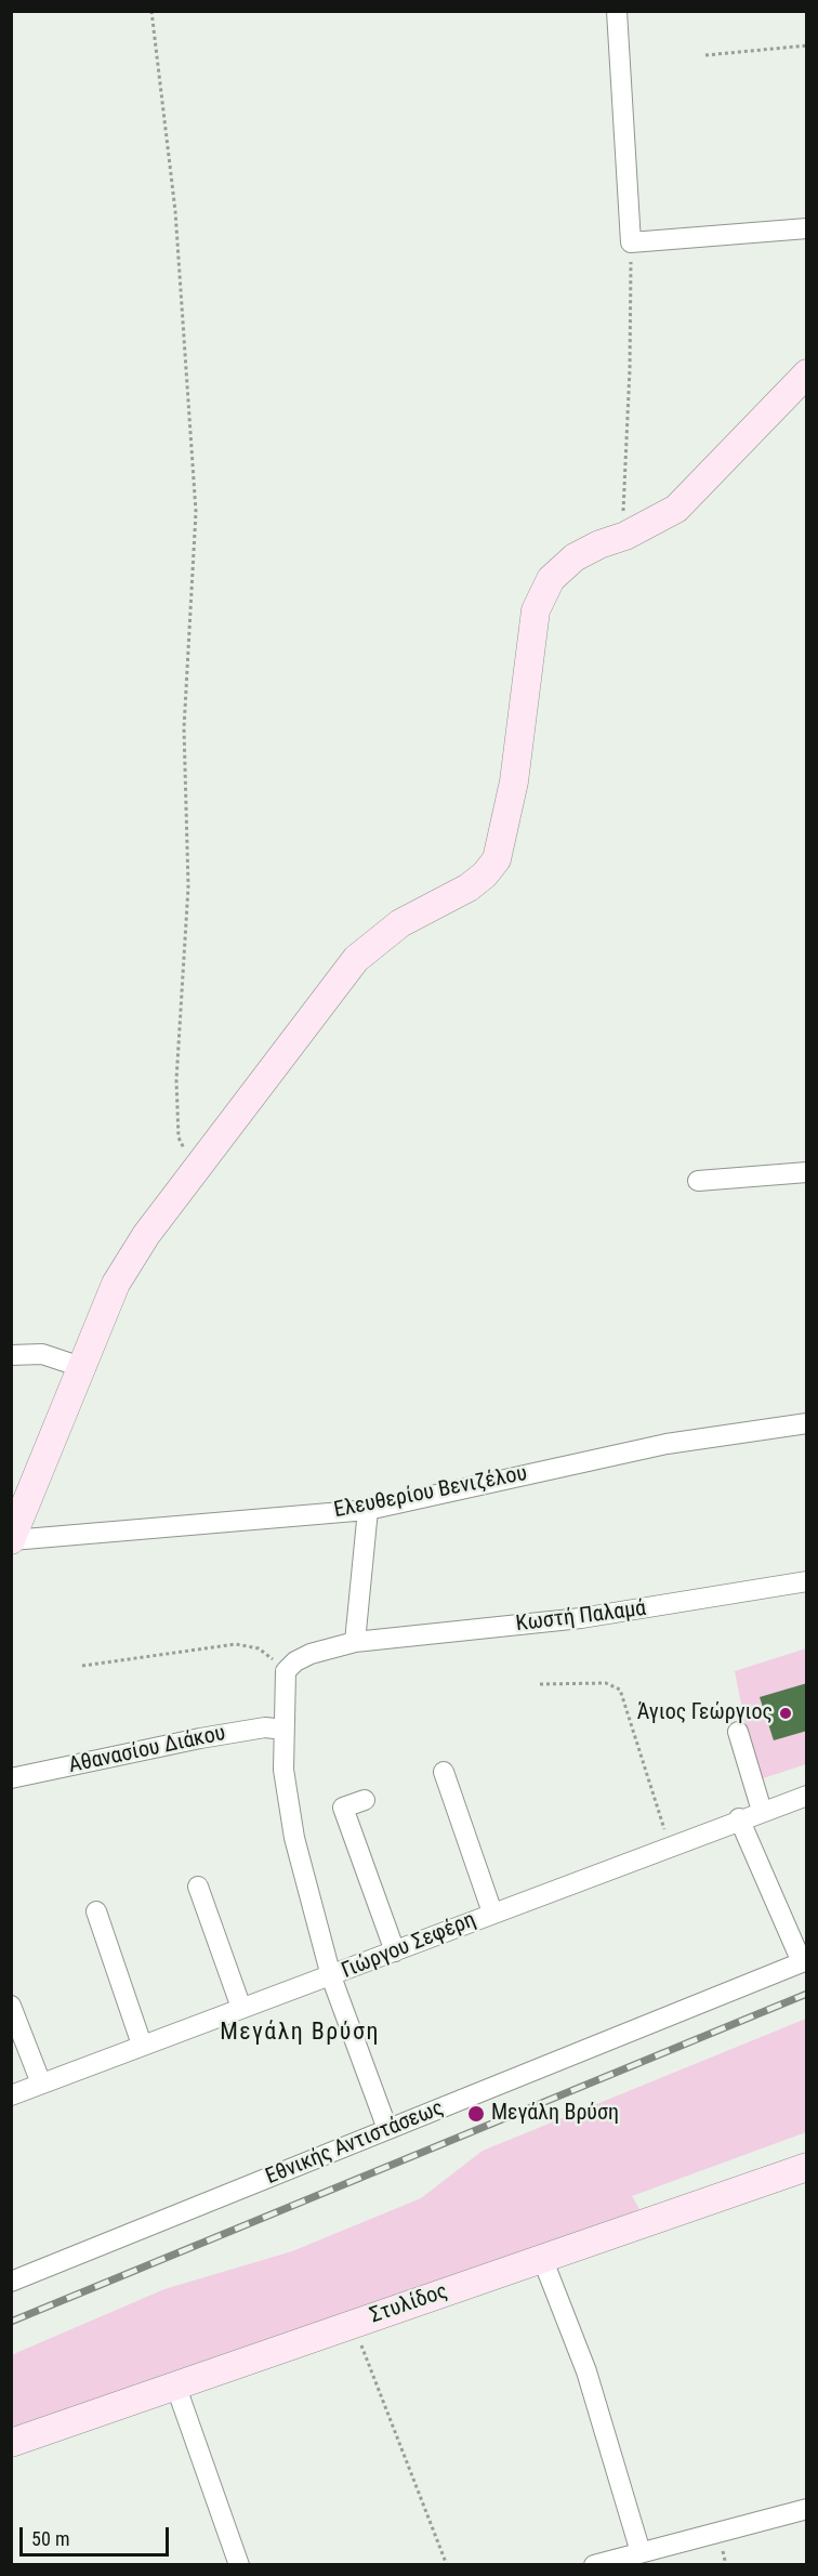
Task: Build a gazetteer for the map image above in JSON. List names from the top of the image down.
{
  "streets": {
    "street": [
      "Ελευθερίου Βενιζέλου",
      "Κωστή Παλαμά",
      "Αθανασίου Διάκου",
      "Γιώργου Σεφέρη",
      "Εθνικής Αντιστάσεως",
      "Στυλίδος"
    ]
  },
  "districts": ["Μεγάλη Βρύση"],
  "places": ["Άγιος Γεώργιος", "Μεγάλη Βρύση"],
  "scale_bar": "50 m"
}
